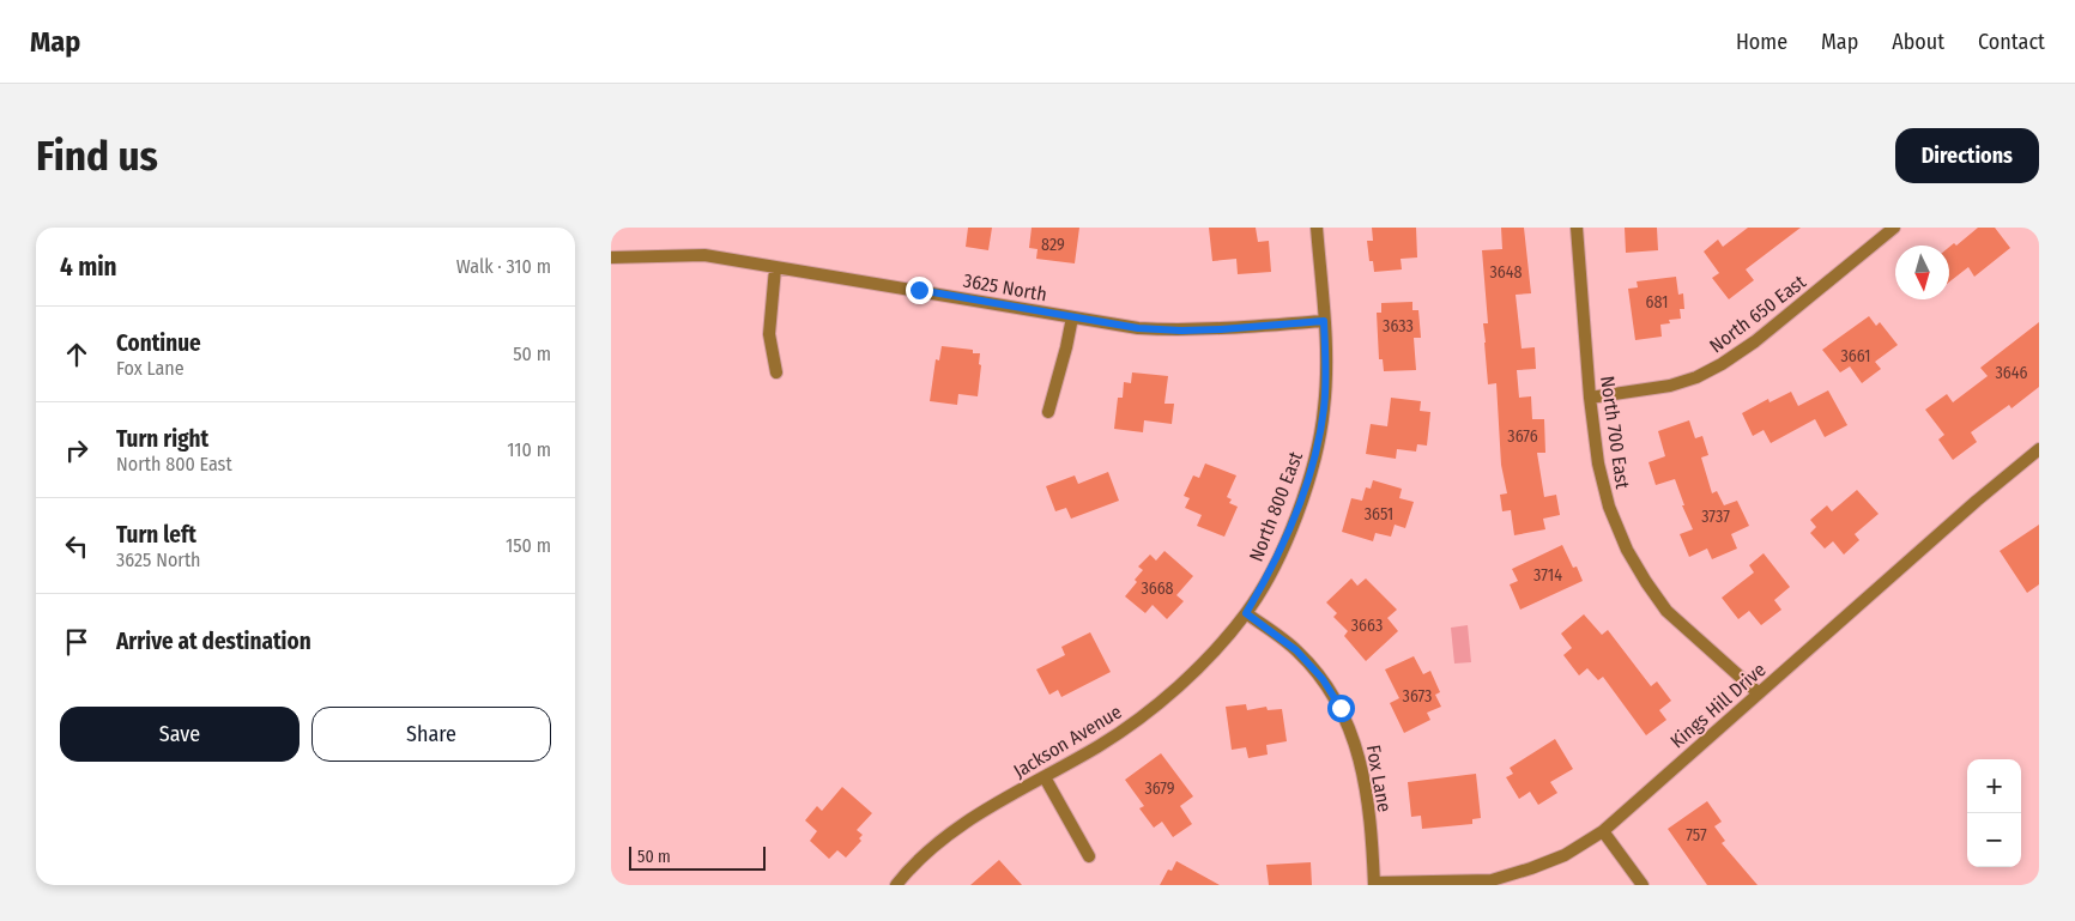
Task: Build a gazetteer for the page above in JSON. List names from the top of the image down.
{
  "streets": {
    "street": [
      "3625 North",
      "North 650 East",
      "North 700 East",
      "North 800 East",
      "Kings Hill Drive",
      "Jackson Avenue",
      "Fox Lane"
    ]
  },
  "crossings": [
    ["3625 North", "North 800 East"],
    ["North 650 East", "North 700 East"],
    ["North 700 East", "Kings Hill Drive"],
    ["North 800 East", "Jackson Avenue"],
    ["North 800 East", "Fox Lane"],
    ["Kings Hill Drive", "Fox Lane"],
    ["Jackson Avenue", "Fox Lane"]
  ],
  "house_numbers": [
    "829",
    "3648",
    "681",
    "3633",
    "3661",
    "3646",
    "3676",
    "3651",
    "3737",
    "3714",
    "3668",
    "3663",
    "3673",
    "3679",
    "757"
  ],
  "scale_bar": "50 m",
  "north": "bottom",
  "page": {
    "header": "Map",
    "nav": [
      "Home",
      "Map",
      "About",
      "Contact"
    ],
    "buttons": [
      "Directions",
      ["Save", "Share"]
    ],
    "title": "Find us",
    "heading": ["4 min", "Walk · 310 m"],
    "list": [
      ["Continue", "Fox Lane", "50 m"],
      ["Turn right", "North 800 East", "110 m"],
      ["Turn left", "3625 North", "150 m"],
      "Arrive at destination"
    ],
    "map_buttons": ["+", "−"],
    "scale": "50 m"
  }
}
